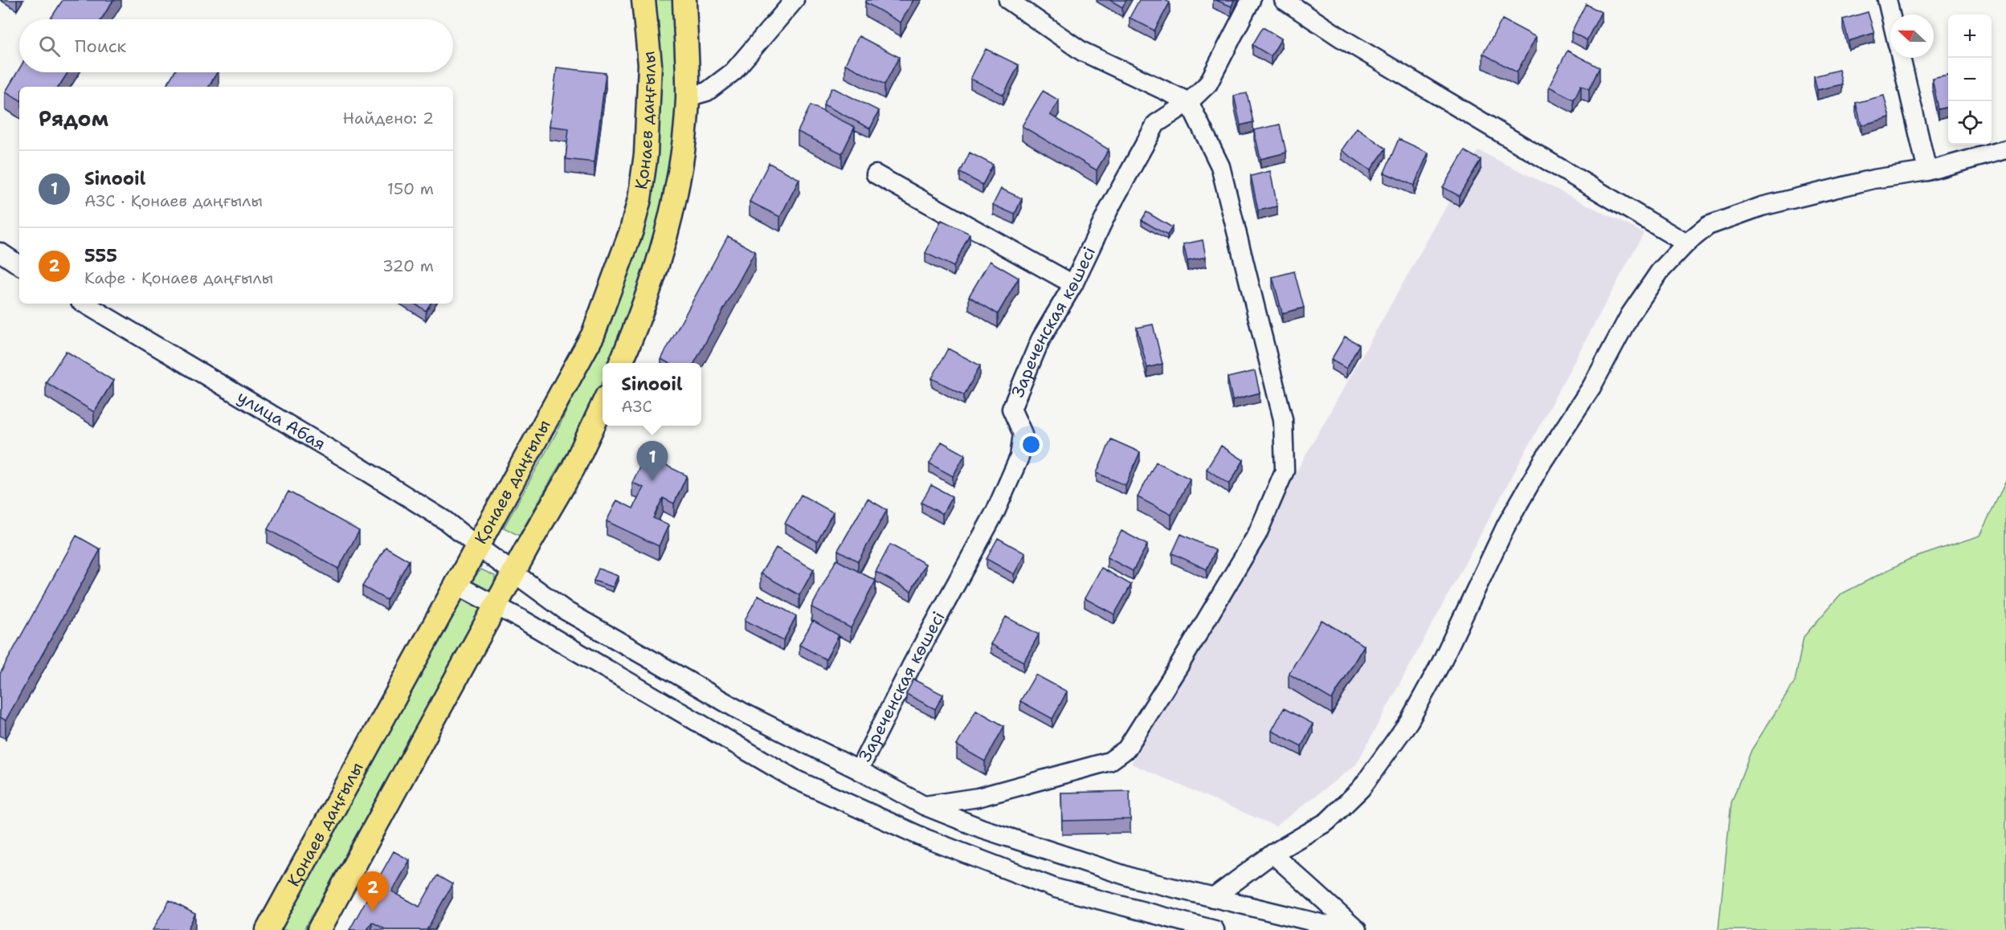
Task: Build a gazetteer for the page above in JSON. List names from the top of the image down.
{
  "streets": {
    "main road": ["Қонаев даңғылы"],
    "street": ["Зареченская көшесі", "улица Абая"]
  },
  "crossings": [
    ["Қонаев даңғылы", "улица Абая"],
    ["Зареченская көшесі", "улица Абая"]
  ],
  "north": "left",
  "page": {
    "map_buttons": ["+", "−"],
    "search": "Поиск",
    "heading": ["Рядом", "Найдено: 2"],
    "list": [
      {
        "mark": "1",
        "name": "Sinooil",
        "note": "АЗС · Қонаев даңғылы",
        "value": "150 m"
      },
      {
        "mark": "2",
        "name": "555",
        "note": "Кафе · Қонаев даңғылы",
        "value": "320 m"
      }
    ],
    "popup": ["Sinooil", "АЗС"],
    "pins": ["1", "2"]
  }
}
